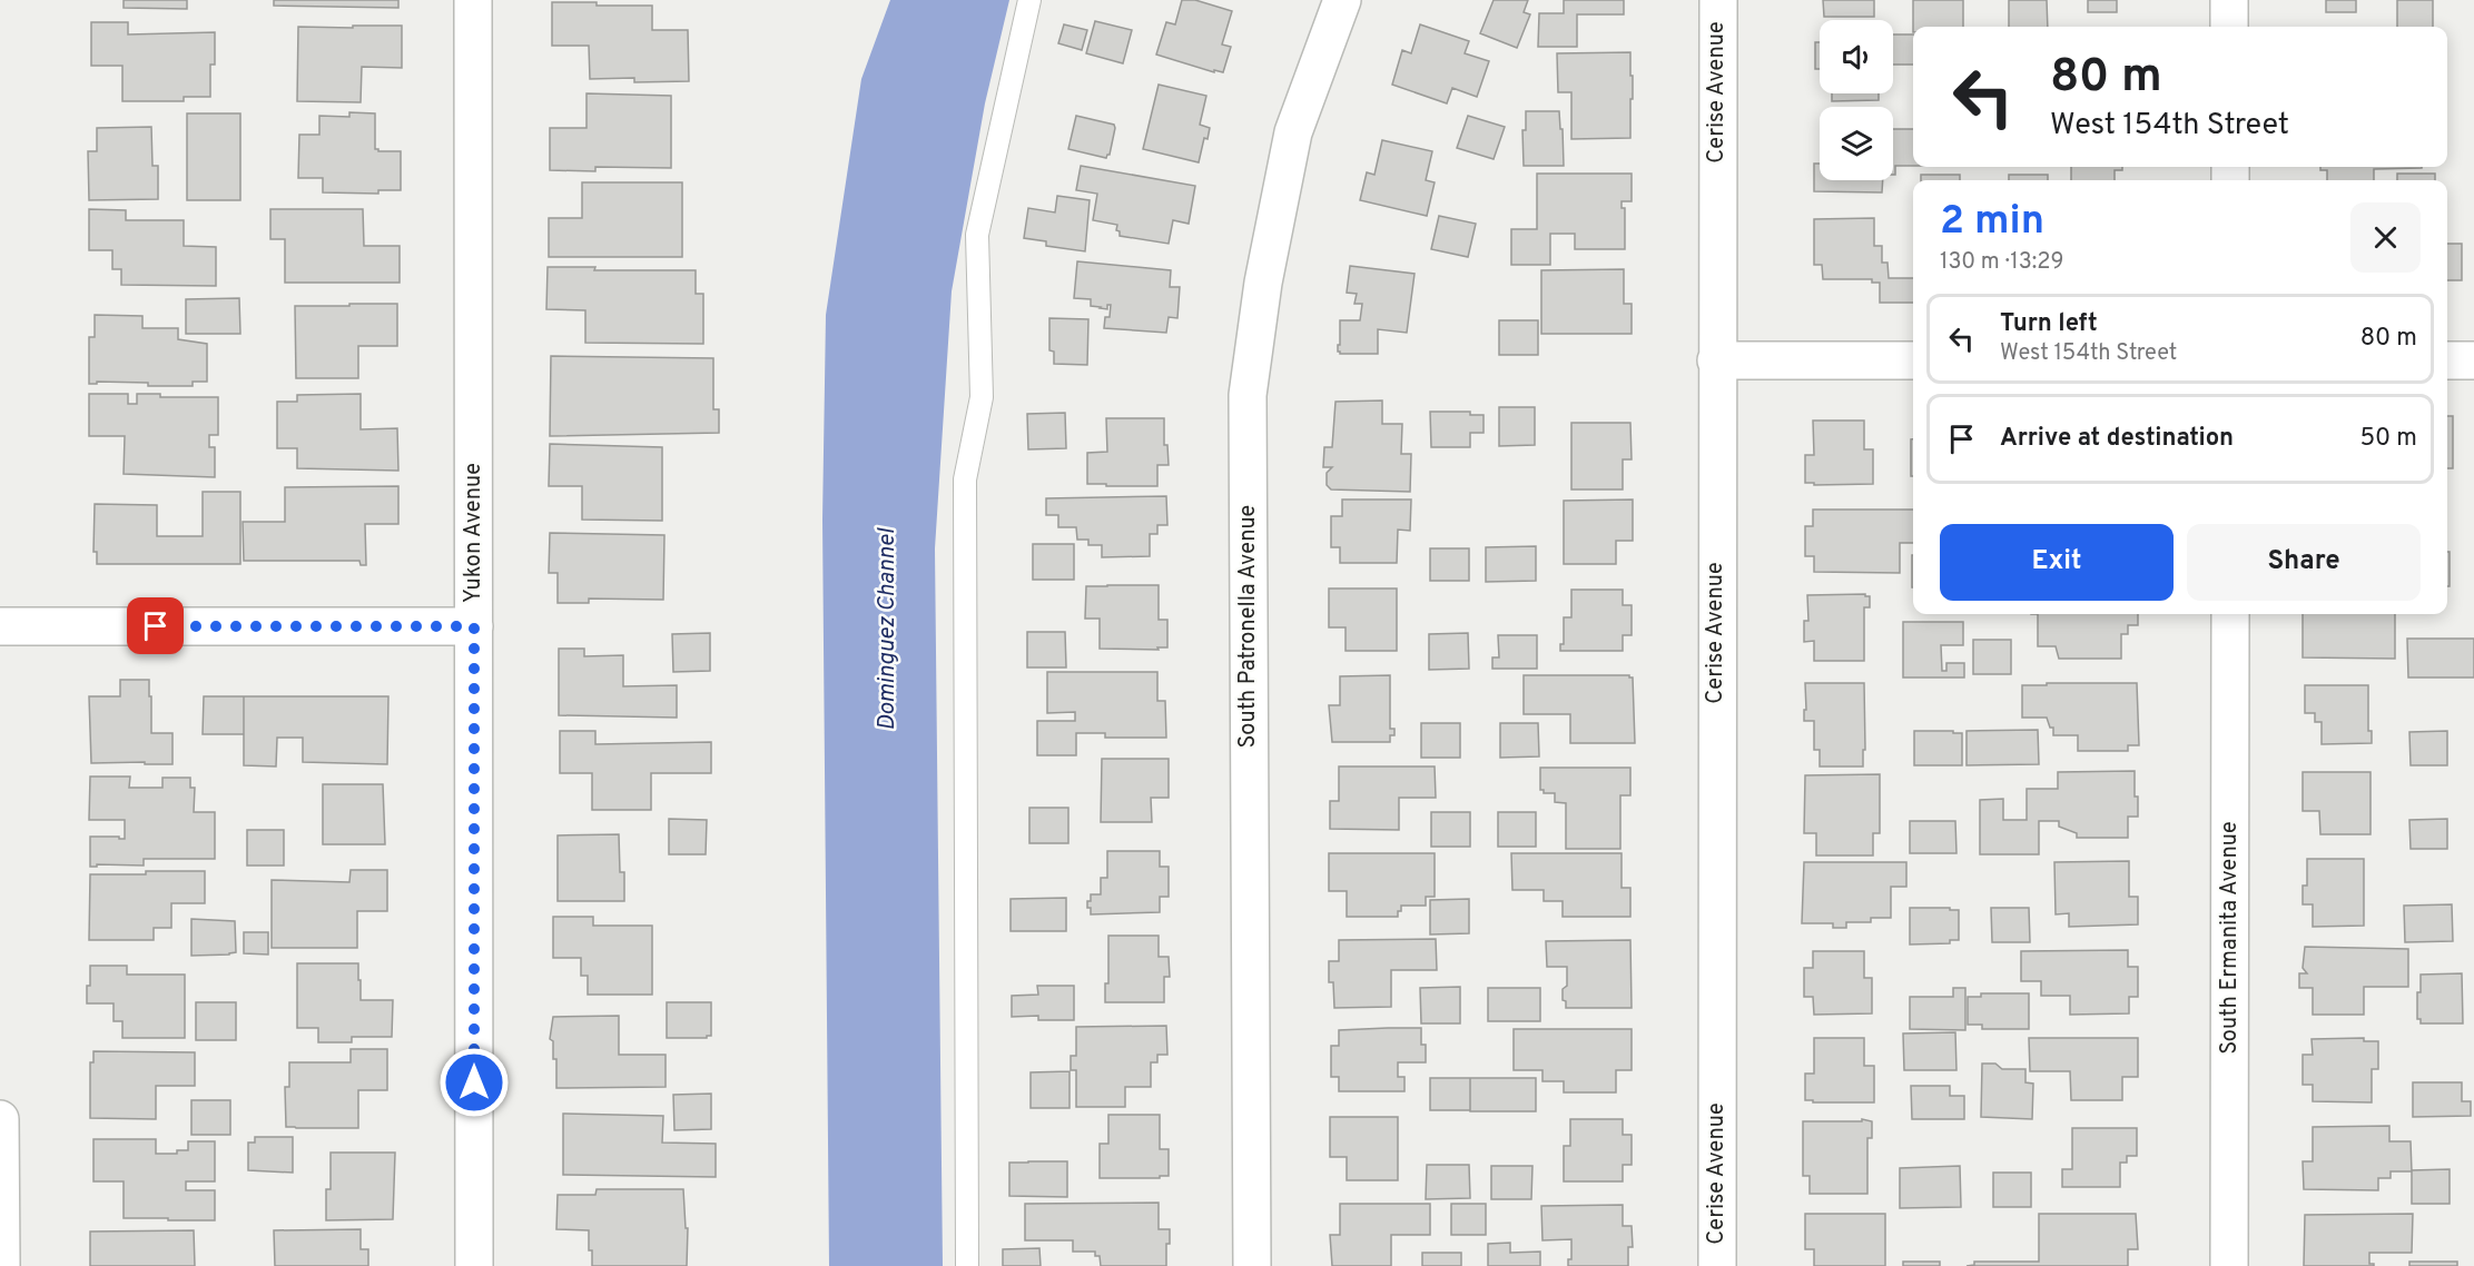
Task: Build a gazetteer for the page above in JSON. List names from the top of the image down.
{
  "streets": {
    "street": [
      "Cerise Avenue",
      "Yukon Avenue",
      "South Patronella Avenue",
      "South Ermanita Avenue"
    ]
  },
  "water": ["Dominguez Channel"],
  "page": {
    "turn": ["80 m", "West 154th Street"],
    "heading": ["2 min", "130 m · 13:29"],
    "list": [
      {
        "name": "Turn left",
        "note": "West 154th Street",
        "value": "80 m"
      },
      {
        "name": "Arrive at destination",
        "value": "50 m"
      }
    ],
    "buttons": ["Exit", "Share"]
  }
}
